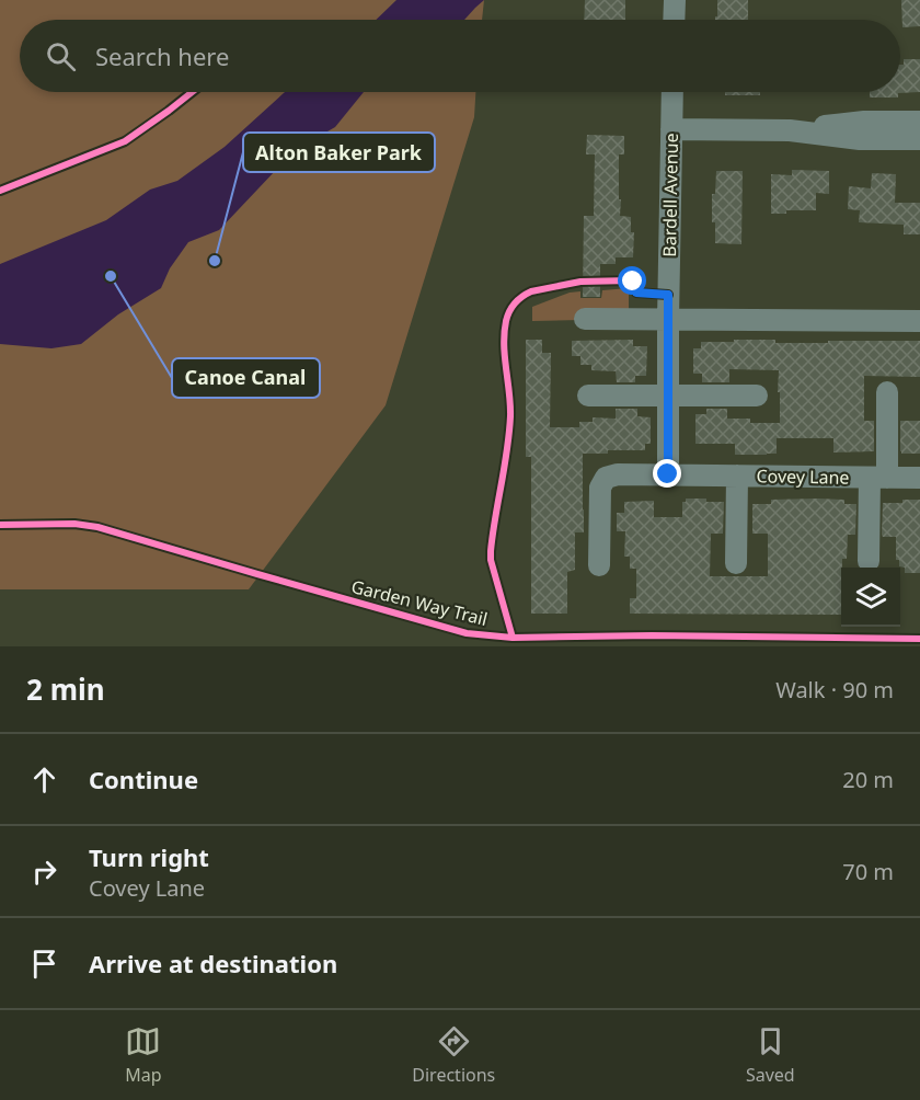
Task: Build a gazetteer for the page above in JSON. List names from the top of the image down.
{
  "streets": {
    "street": ["Bardell Avenue", "Covey Lane"],
    "cycle path": ["Garden Way Trail"]
  },
  "places": ["Alton Baker Park", "Canoe Canal"],
  "page": {
    "search": "Search here",
    "heading": ["2 min", "Walk · 90 m"],
    "list": [
      ["Continue", "20 m"],
      ["Turn right", "Covey Lane", "70 m"],
      "Arrive at destination"
    ],
    "nav": ["Map", "Directions", "Saved"]
  }
}
